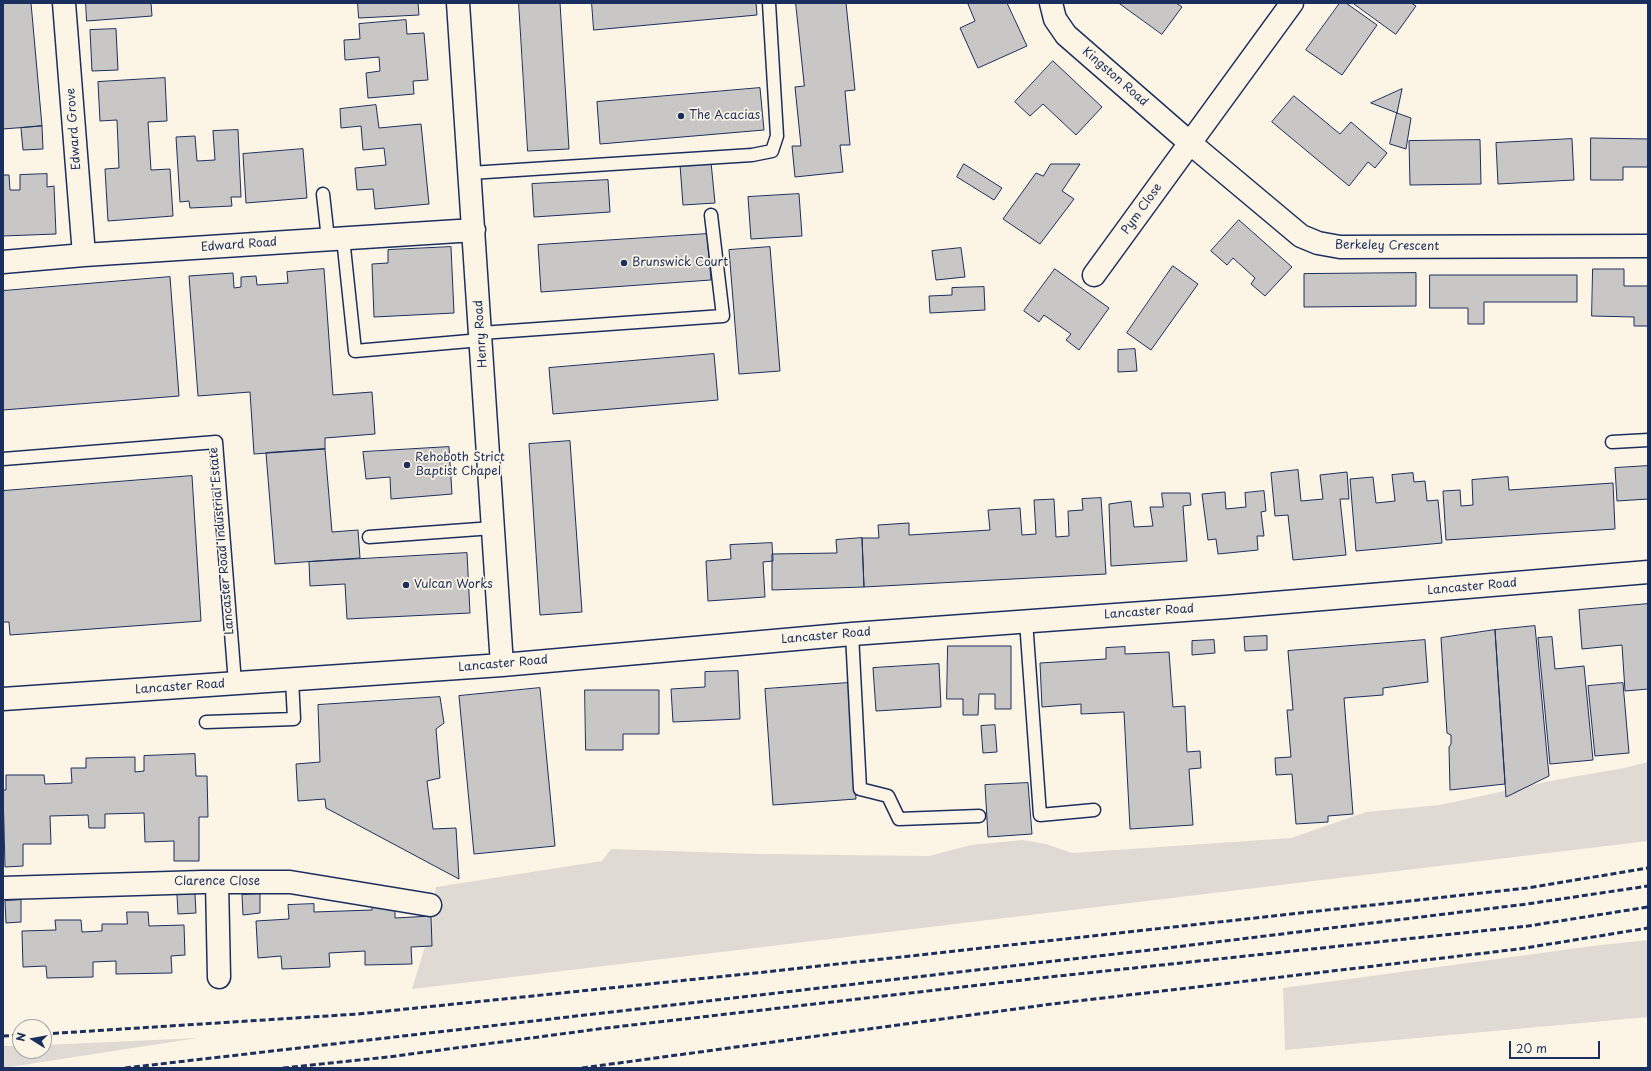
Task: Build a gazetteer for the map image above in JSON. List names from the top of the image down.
{
  "streets": {
    "street": [
      "Kingston Road",
      "Edward Grove",
      "Pym Close",
      "Edward Road",
      "Berkeley Crescent",
      "Henry Road",
      "Lancaster Road",
      "Clarence Close"
    ],
    "lane": ["Lancaster Road Industrial Estate"]
  },
  "crossings": [
    ["Kingston Road", "Pym Close"],
    ["Kingston Road", "Berkeley Crescent"],
    ["Edward Grove", "Edward Road"],
    ["Pym Close", "Berkeley Crescent"],
    ["Edward Road", "Henry Road"],
    ["Henry Road", "Lancaster Road"],
    ["Lancaster Road Industrial Estate", "Lancaster Road"]
  ],
  "places": [
    "The Acacias",
    "Brunswick Court",
    "Rehoboth Strict Baptist Chapel",
    "Vulcan Works"
  ],
  "scale_bar": "20 m",
  "north": "left"
}
